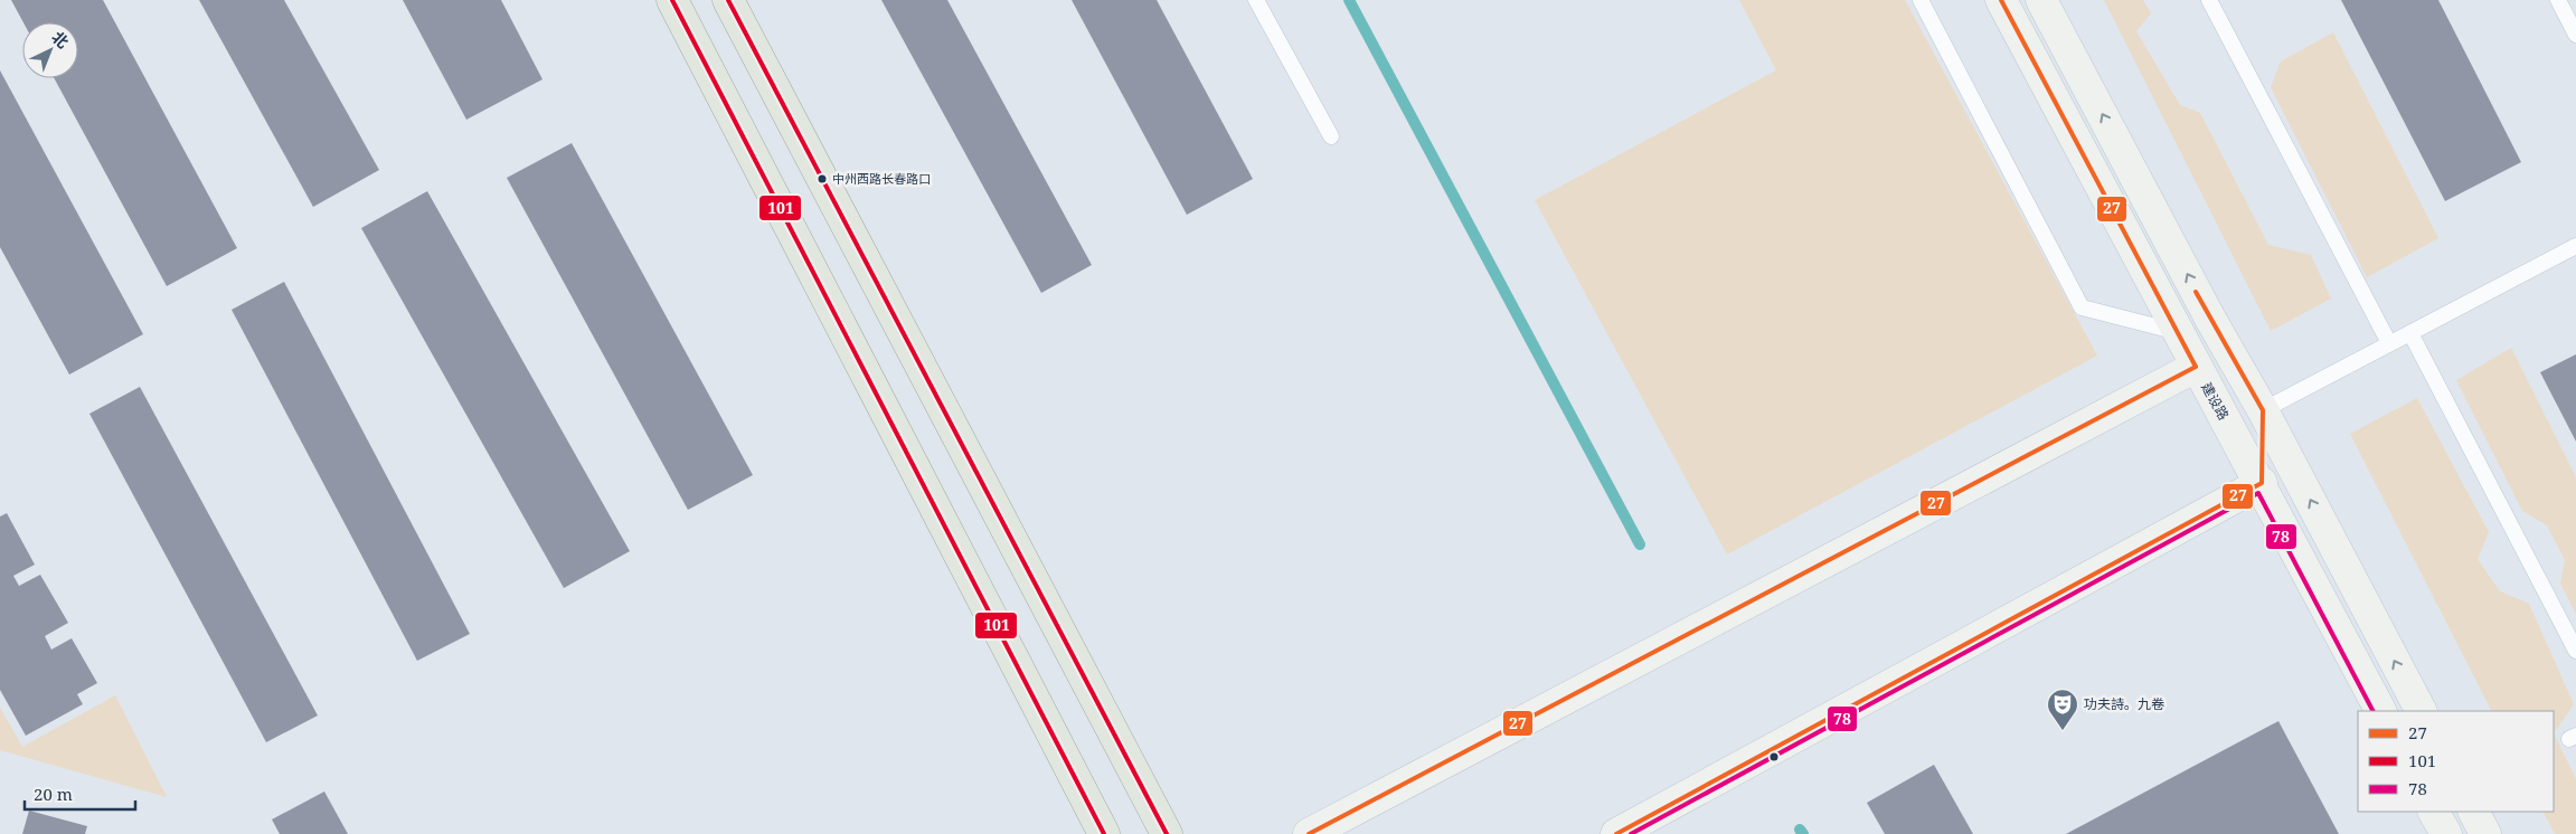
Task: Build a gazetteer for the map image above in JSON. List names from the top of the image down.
{
  "streets": {
    "main road": ["建设路"]
  },
  "places": {
    "other": ["中州西路长春路口"],
    "theatre": ["功夫詩。九卷"]
  },
  "lines": ["transit line 27", "transit line 101", "transit line 78"],
  "legend": ["27", "101", "78"],
  "scale_bar": "20 m",
  "north": "top right"
}
